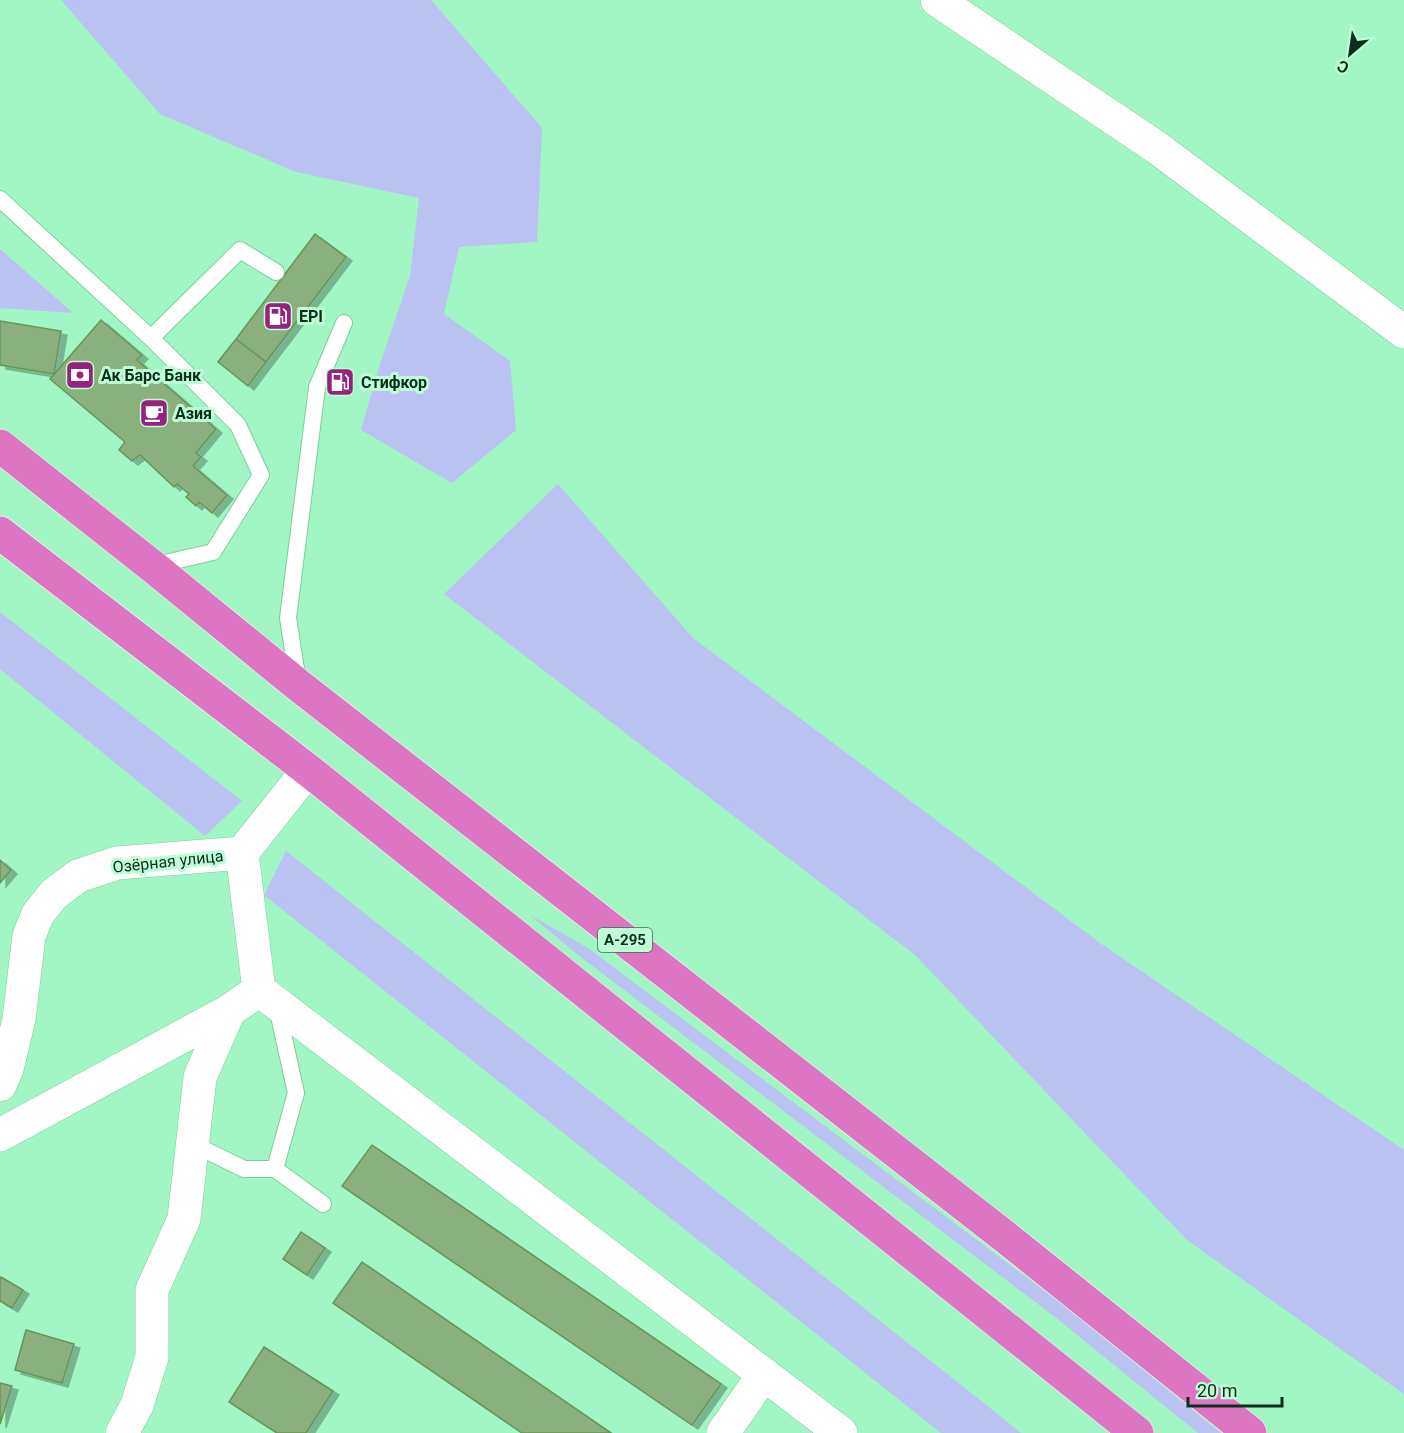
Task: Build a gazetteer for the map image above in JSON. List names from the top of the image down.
{
  "streets": {
    "highway": ["А-295"],
    "street": ["Озёрная улица"]
  },
  "places": {
    "fuel station": ["EPI", "Стифкор"],
    "bank": ["Ак Барс Банк"],
    "cafe": ["Азия"]
  },
  "scale_bar": "20 m",
  "north": "bottom left"
}
